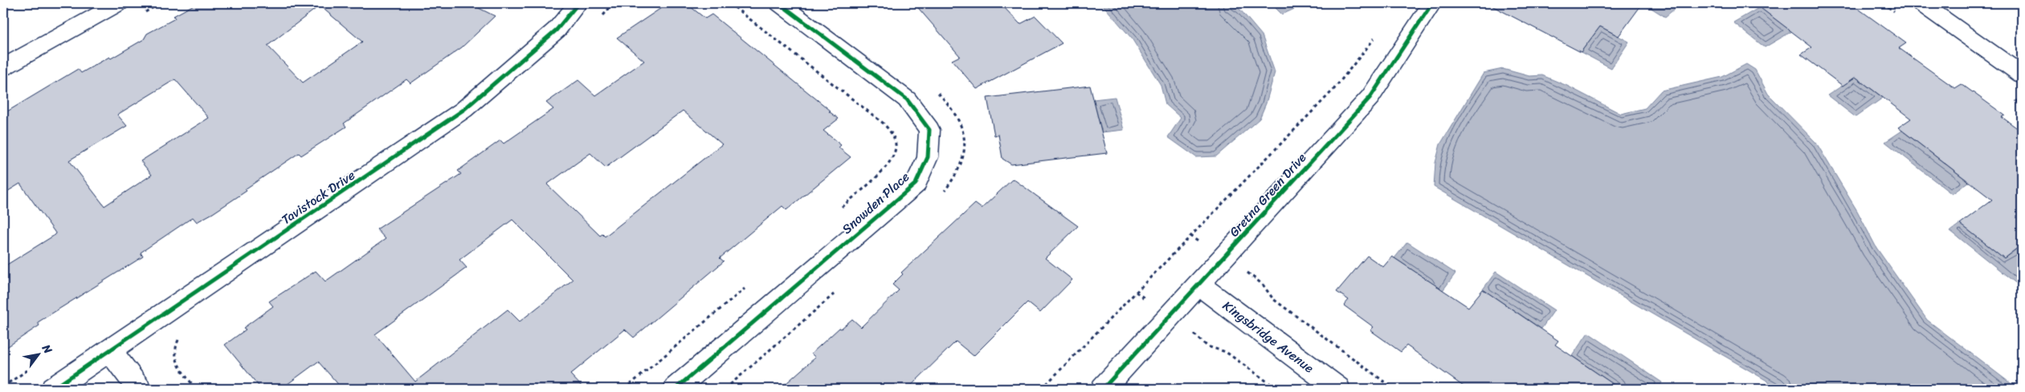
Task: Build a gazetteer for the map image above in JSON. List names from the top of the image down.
{
  "streets": {
    "street": [
      "Gretna Green Drive",
      "Tavistock Drive",
      "Snowden Place",
      "Kingsbridge Avenue"
    ]
  },
  "crossings": [
    ["Gretna Green Drive", "Kingsbridge Avenue"]
  ],
  "north": "top right"
}
